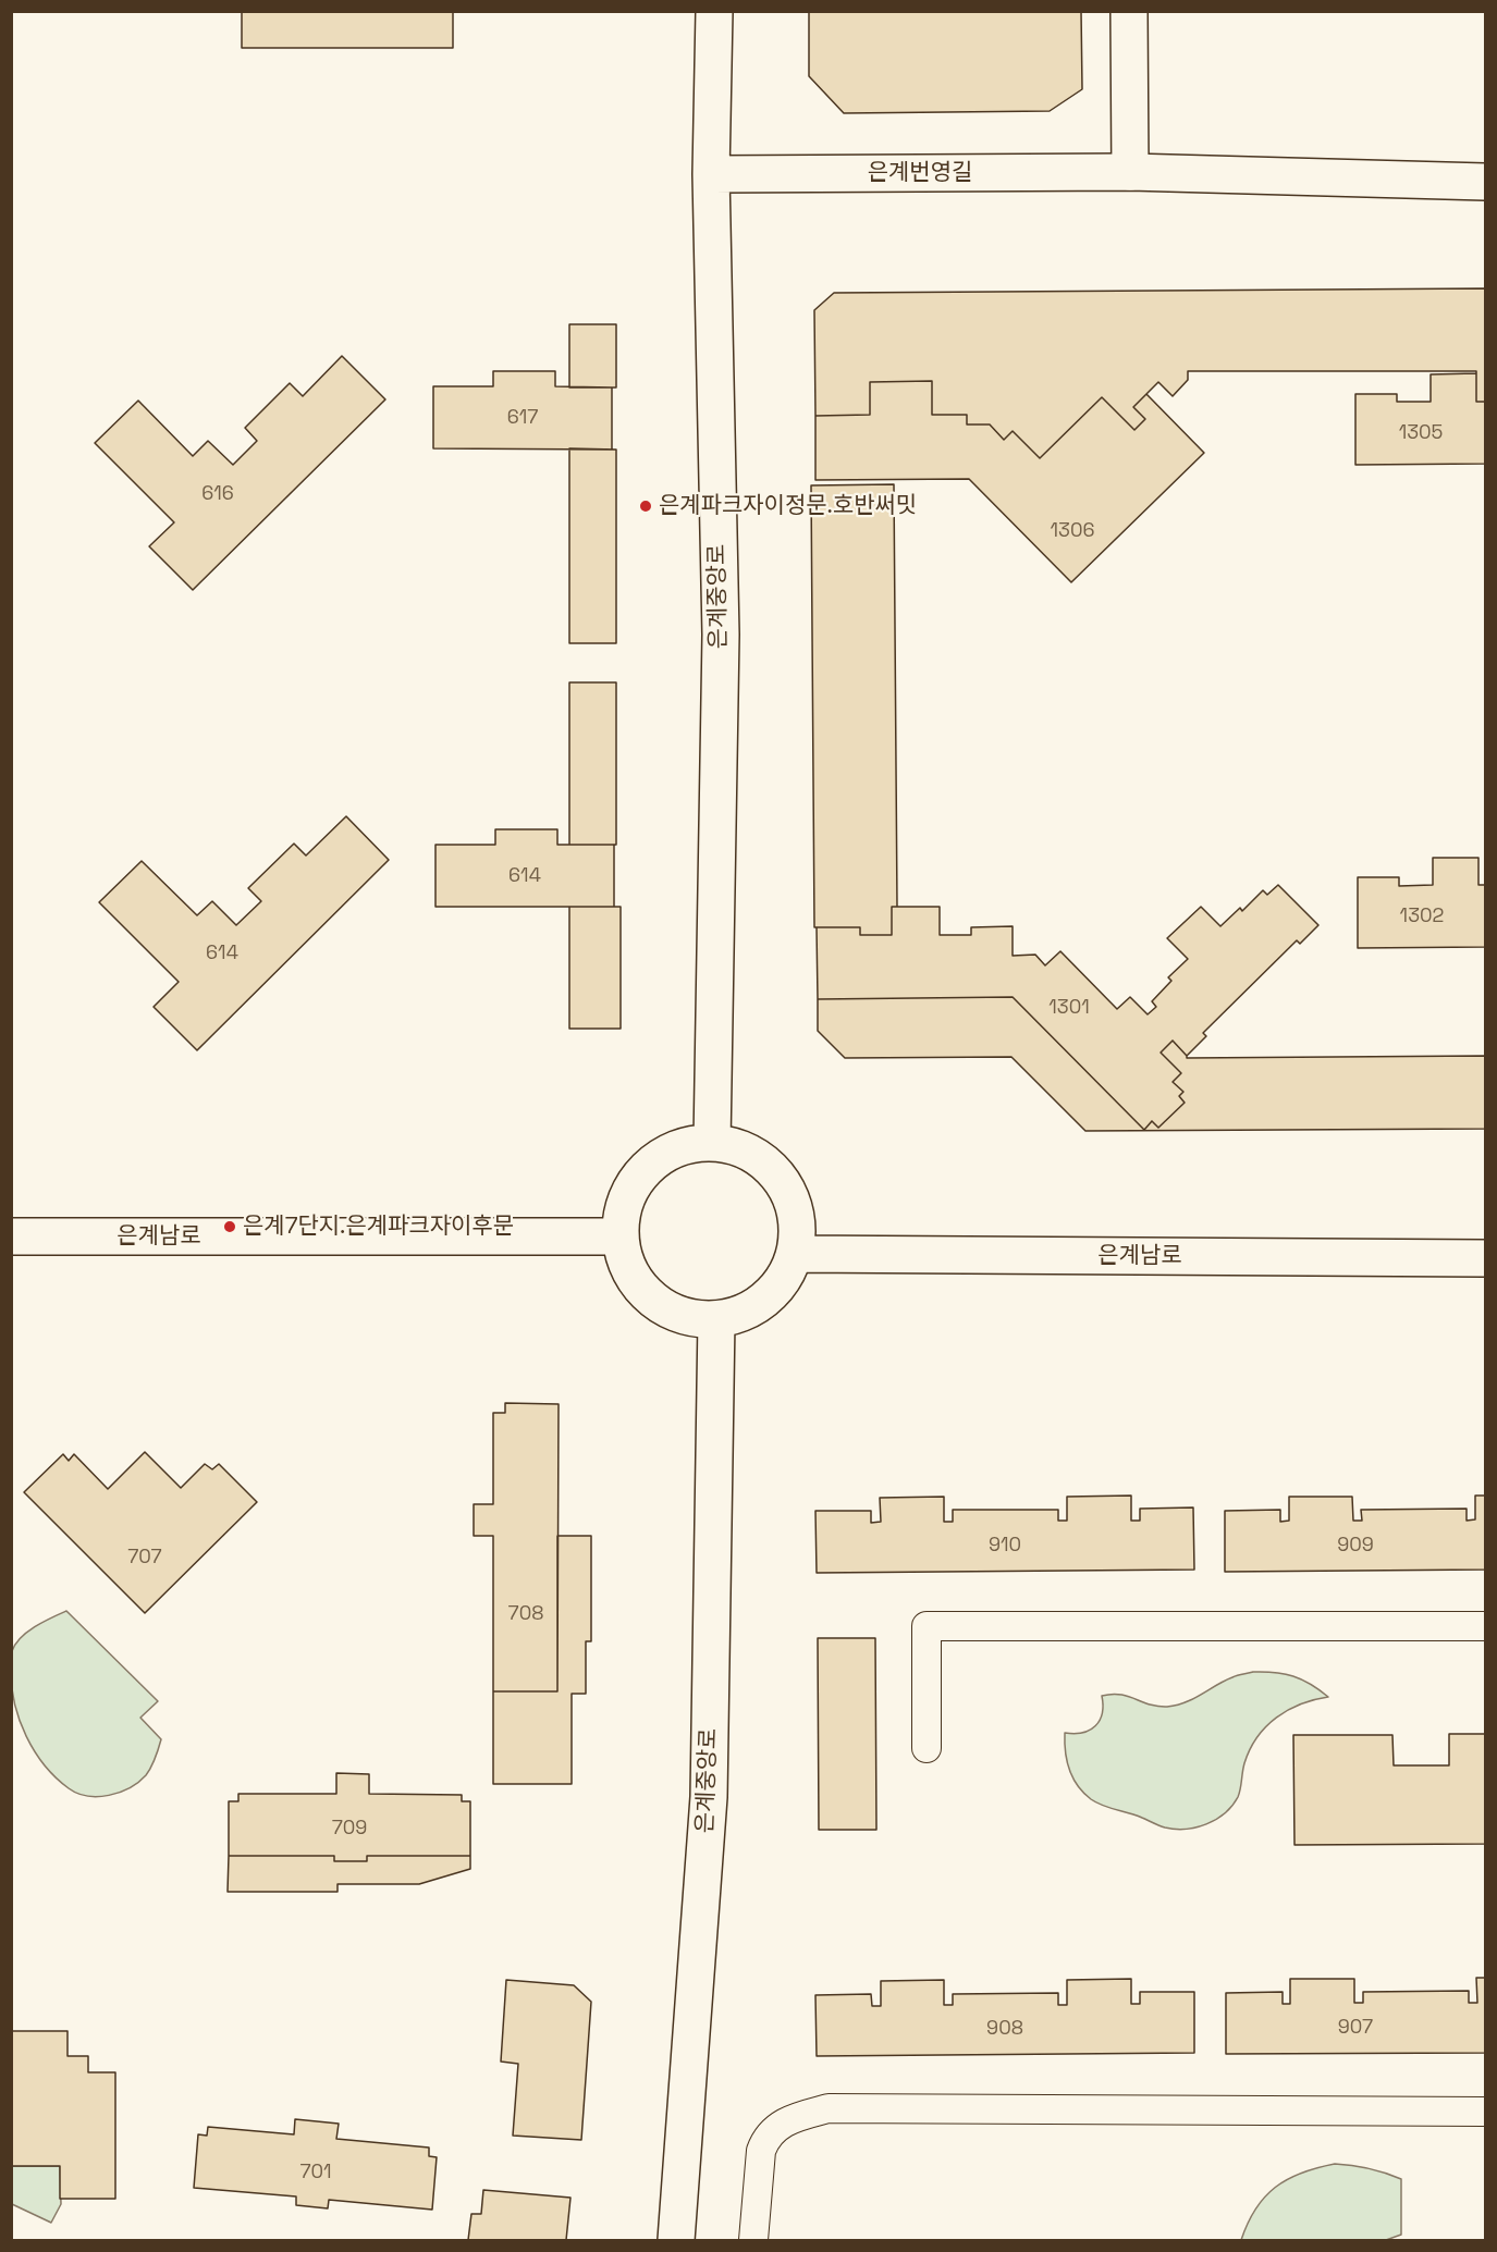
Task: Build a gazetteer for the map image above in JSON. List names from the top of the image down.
{
  "streets": {
    "street": ["은계번영길", "은계중앙로", "은계남로"]
  },
  "crossings": [
    ["은계번영길", "은계중앙로"],
    ["은계중앙로", "은계남로"]
  ],
  "places": ["은계파크자이정문.호반써밋", "은계7단지.은계파크자이후문"],
  "house_numbers": [
    "617",
    "1305",
    "616",
    "1306",
    "614",
    "1302",
    "614",
    "1301",
    "910",
    "909",
    "707",
    "708",
    "709",
    "907",
    "908",
    "701"
  ]
}
